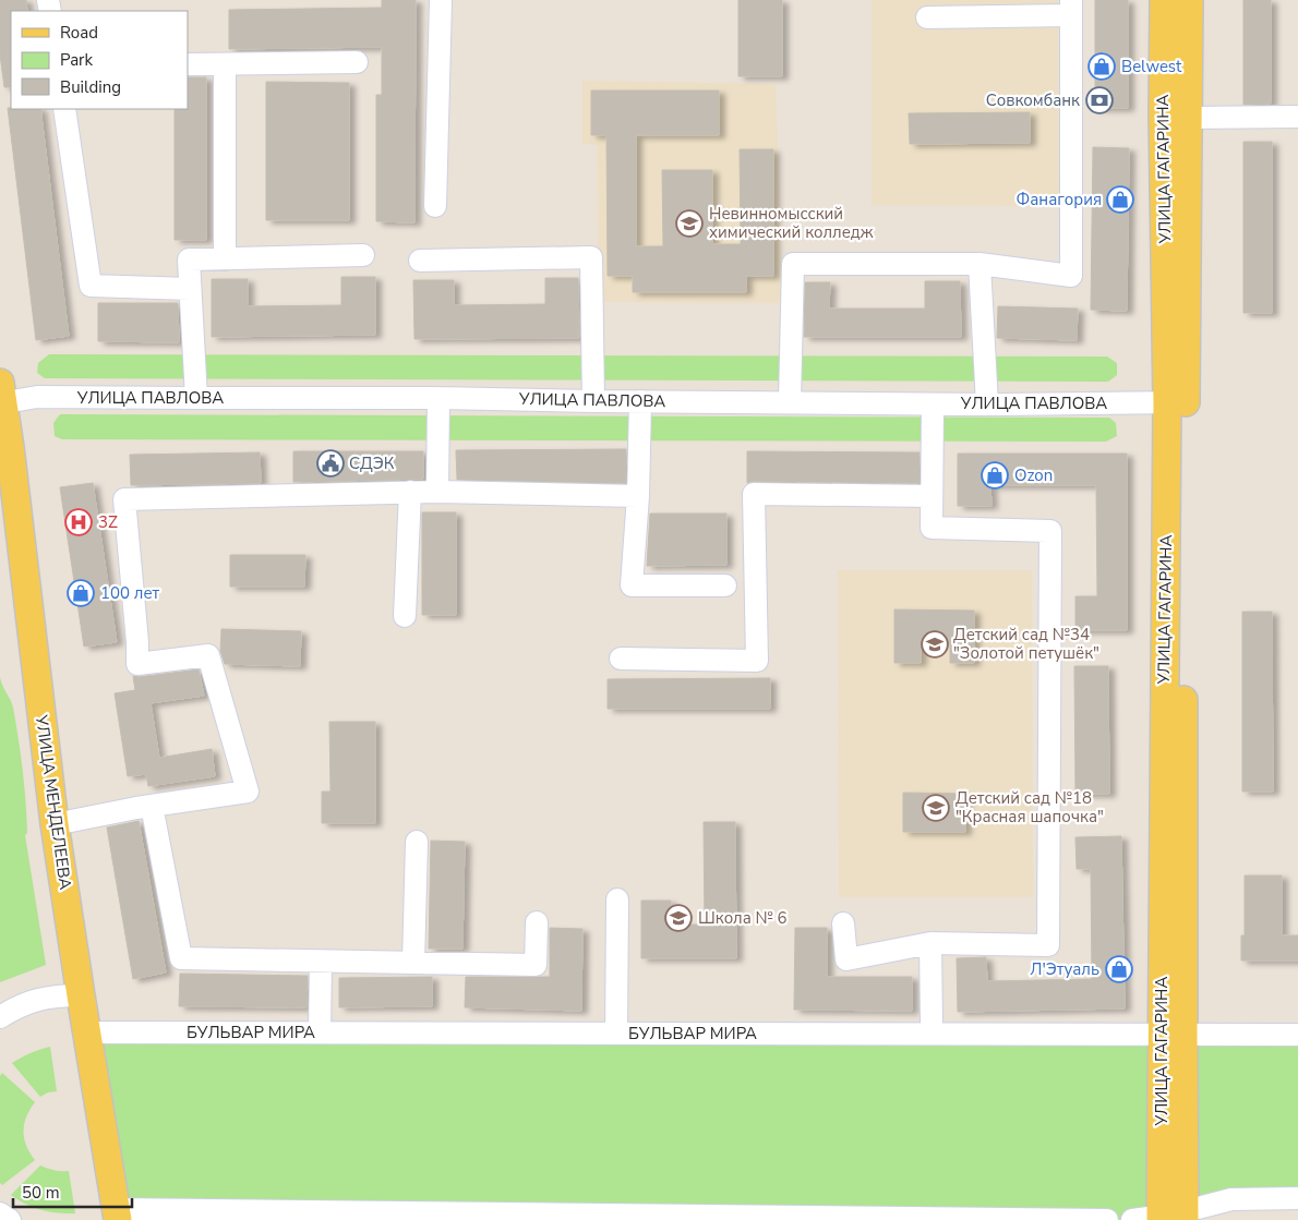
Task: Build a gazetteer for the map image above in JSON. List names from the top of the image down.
{
  "streets": {
    "main road": ["УЛИЦА ГАГАРИНА", "УЛИЦА МЕНДЕЛЕЕВА"],
    "street": ["УЛИЦА ПАВЛОВА", "БУЛЬВАР МИРА"]
  },
  "crossings": [
    ["УЛИЦА ГАГАРИНА", "УЛИЦА ПАВЛОВА"],
    ["УЛИЦА ГАГАРИНА", "БУЛЬВАР МИРА"],
    ["УЛИЦА ПАВЛОВА", "УЛИЦА МЕНДЕЛЕЕВА"],
    ["УЛИЦА МЕНДЕЛЕЕВА", "БУЛЬВАР МИРА"]
  ],
  "places": {
    "shop": [
      "Belwest",
      "Фанагория",
      "Ozon",
      "100 лет",
      "Л'Этуаль"
    ],
    "bank": ["Совкомбанк"],
    "school or university": [
      "Невинномысский химический колледж",
      "Детский сад №34 \"Золотой петушёк\"",
      "Детский сад №18 \"Красная шапочка\"",
      "Школа № 6"
    ],
    "public building": ["СДЭК"],
    "hospital": ["3Z"]
  },
  "legend": ["Road", "Park", "Building"],
  "scale_bar": "50 m"
}
